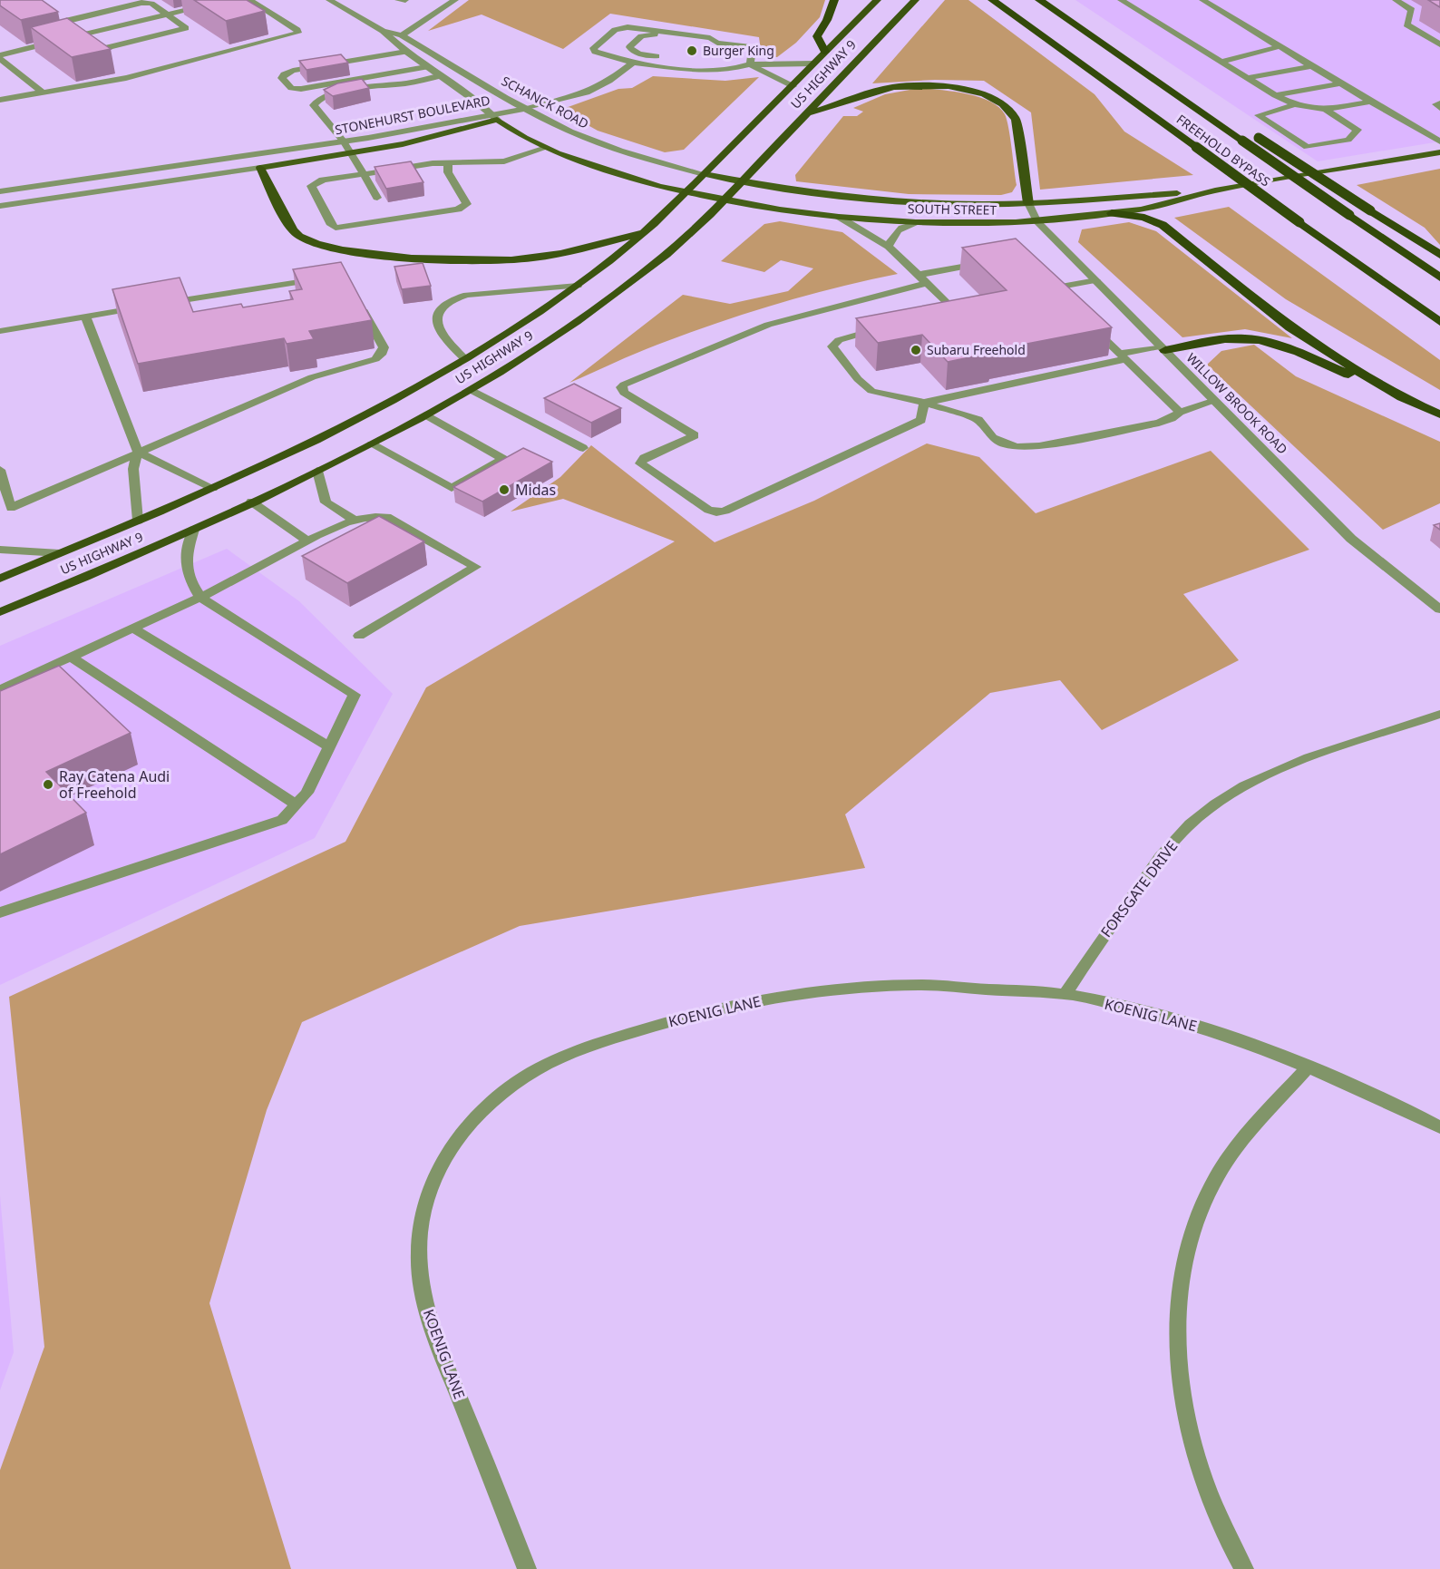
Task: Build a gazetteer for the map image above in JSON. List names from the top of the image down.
{
  "streets": {
    "highway": ["US HIGHWAY 9", "FREEHOLD BYPASS"],
    "main road": ["SCHANCK ROAD", "STONEHURST BOULEVARD", "SOUTH STREET"],
    "street": ["WILLOW BROOK ROAD", "FORSGATE DRIVE", "KOENIG LANE"]
  },
  "crossings": [
    ["US HIGHWAY 9", "SCHANCK ROAD"],
    ["US HIGHWAY 9", "SOUTH STREET"],
    ["SCHANCK ROAD", "STONEHURST BOULEVARD"],
    ["SCHANCK ROAD", "SOUTH STREET"],
    ["SOUTH STREET", "WILLOW BROOK ROAD"],
    ["FORSGATE DRIVE", "KOENIG LANE"]
  ],
  "places": [
    "Burger King",
    "Subaru Freehold",
    "Midas",
    "Ray Catena Audi of Freehold"
  ]
}
